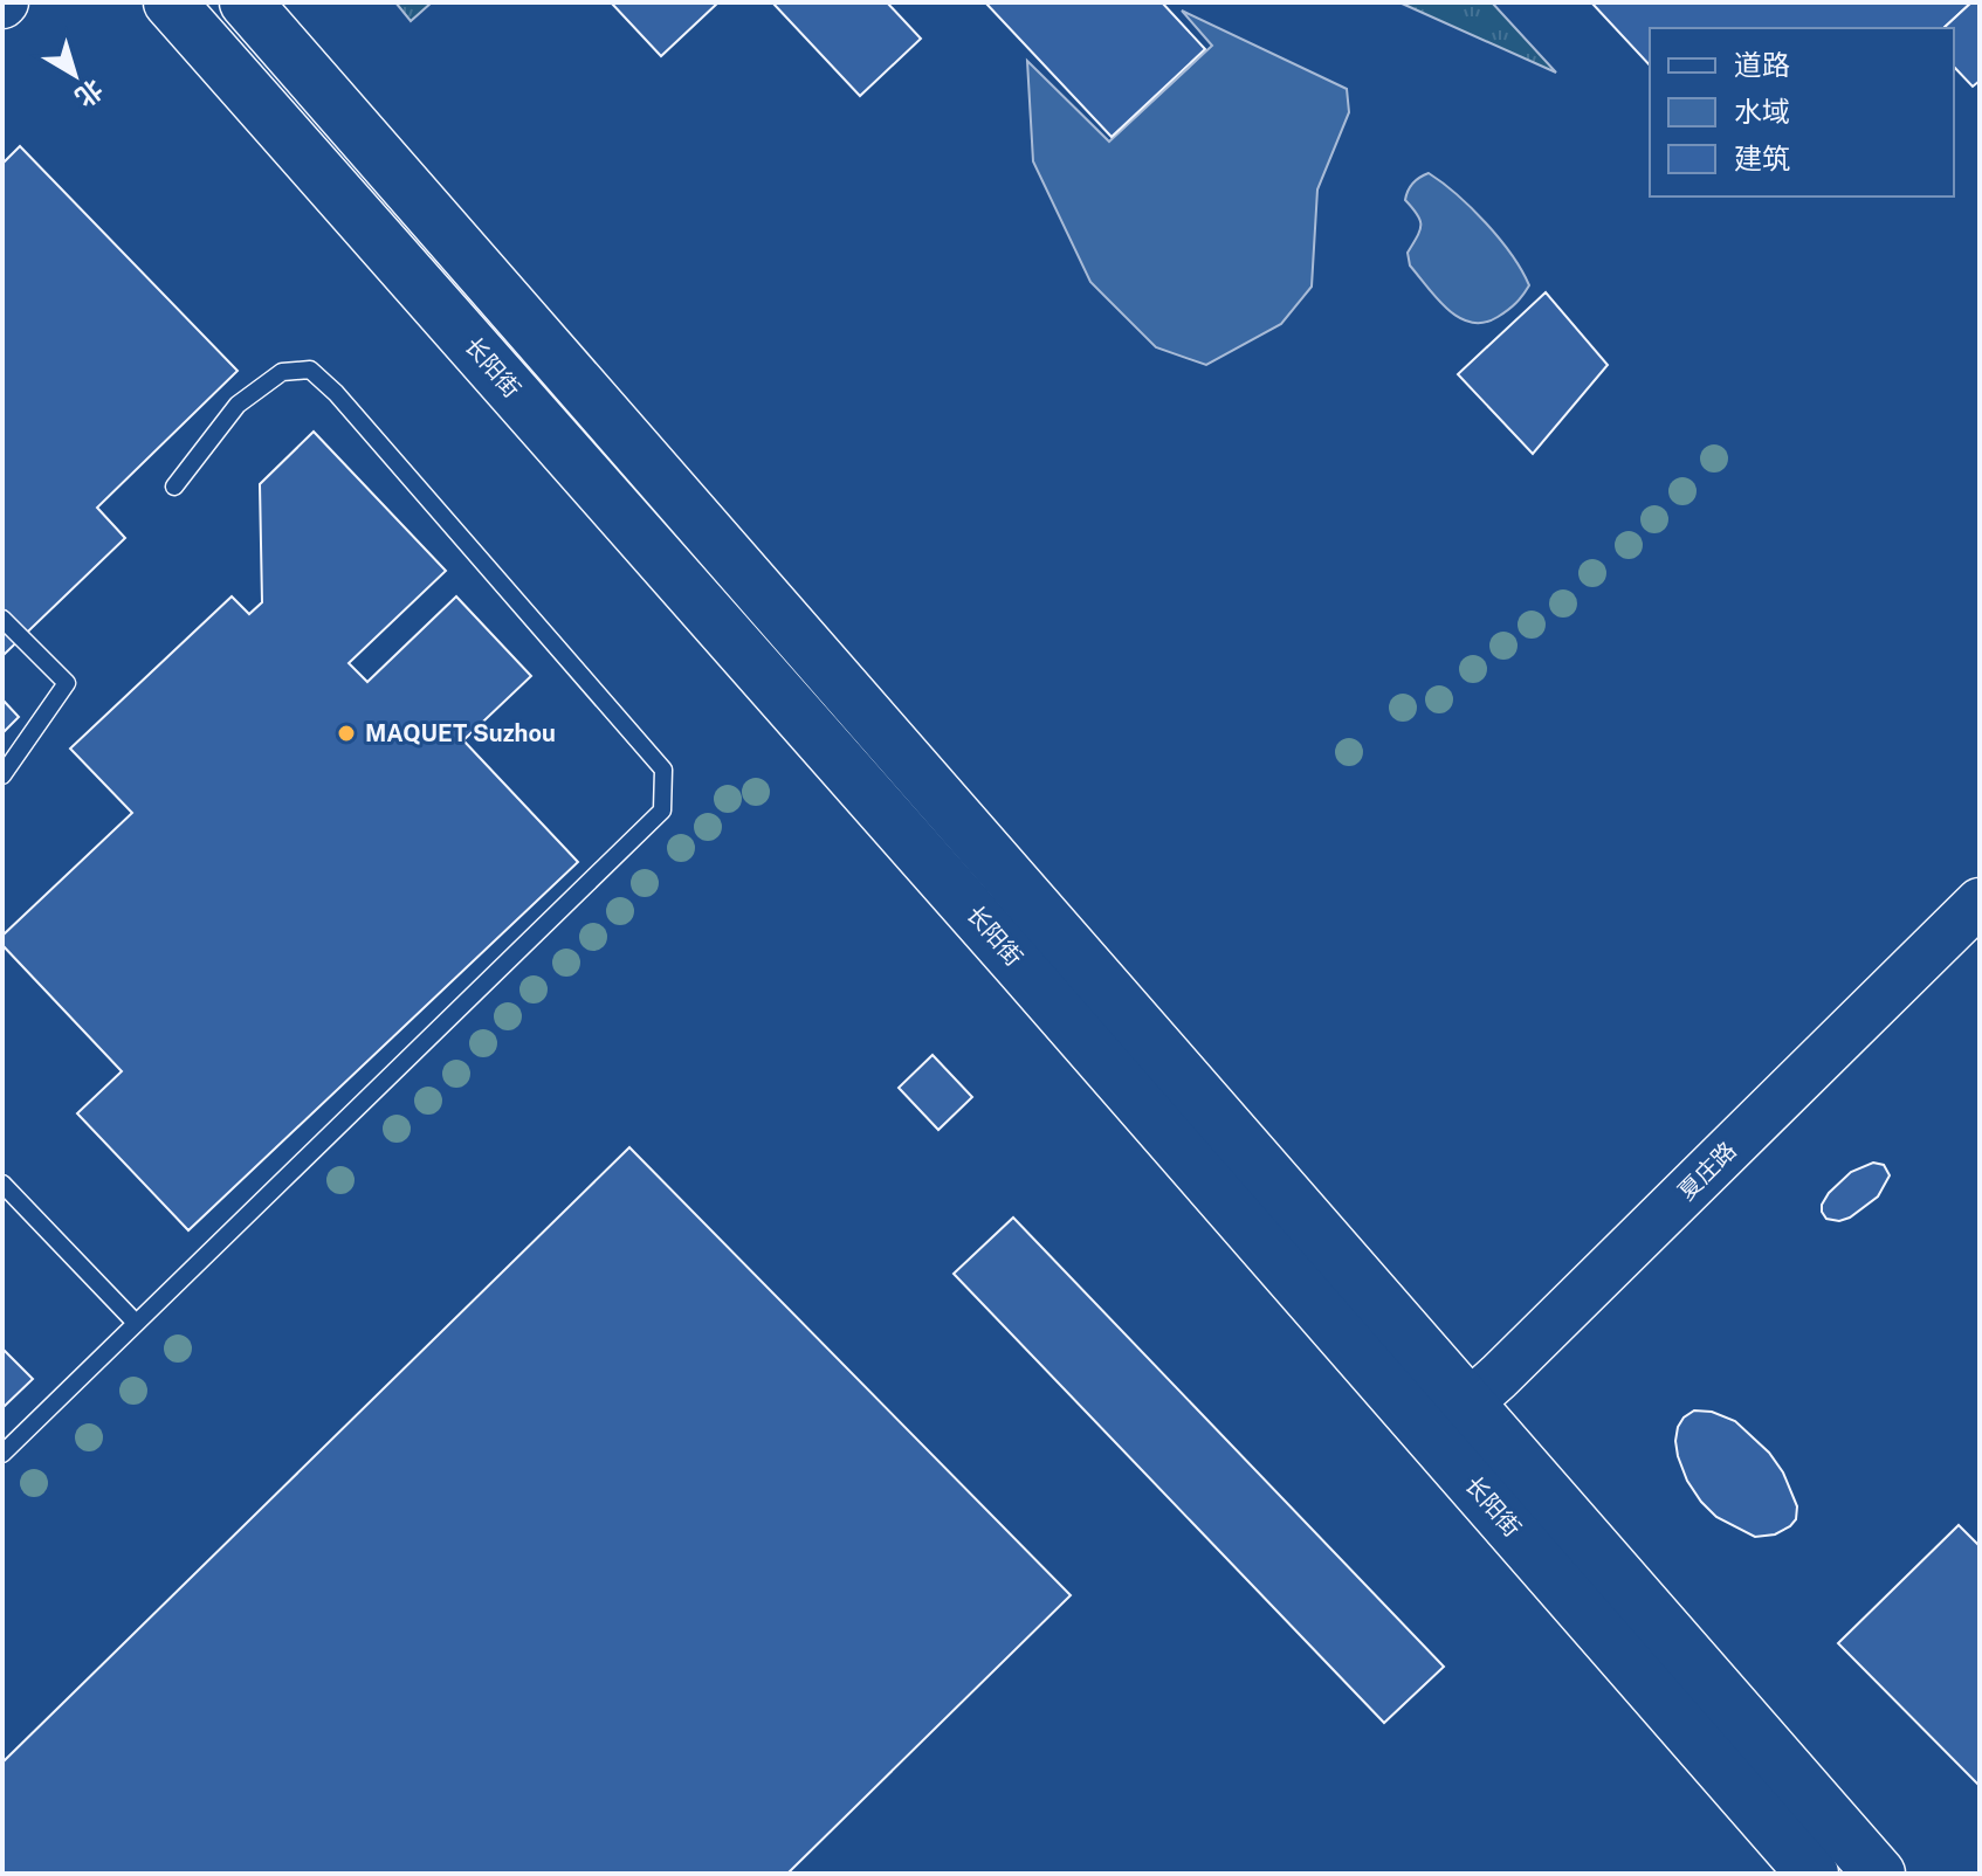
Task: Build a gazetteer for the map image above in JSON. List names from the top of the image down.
{
  "streets": {
    "main road": ["长阳街"],
    "street": ["夏庄路"]
  },
  "crossings": [
    ["长阳街", "夏庄路"]
  ],
  "places": ["MAQUET Suzhou"],
  "legend": ["道路", "水域", "建筑"],
  "north": "bottom right"
}
